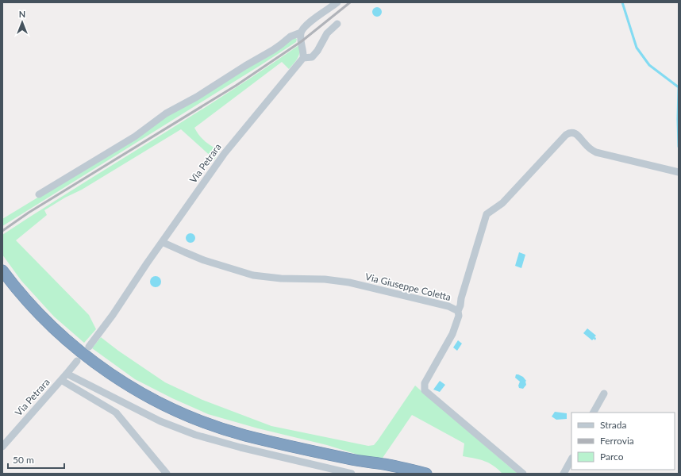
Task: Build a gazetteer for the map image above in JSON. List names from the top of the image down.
{
  "streets": {
    "street": ["Via Petrara", "Via Giuseppe Coletta"]
  },
  "crossings": [
    ["Via Petrara", "Via Giuseppe Coletta"]
  ],
  "legend": ["Strada", "Ferrovia", "Parco"],
  "scale_bar": "50 m",
  "north": "top"
}
